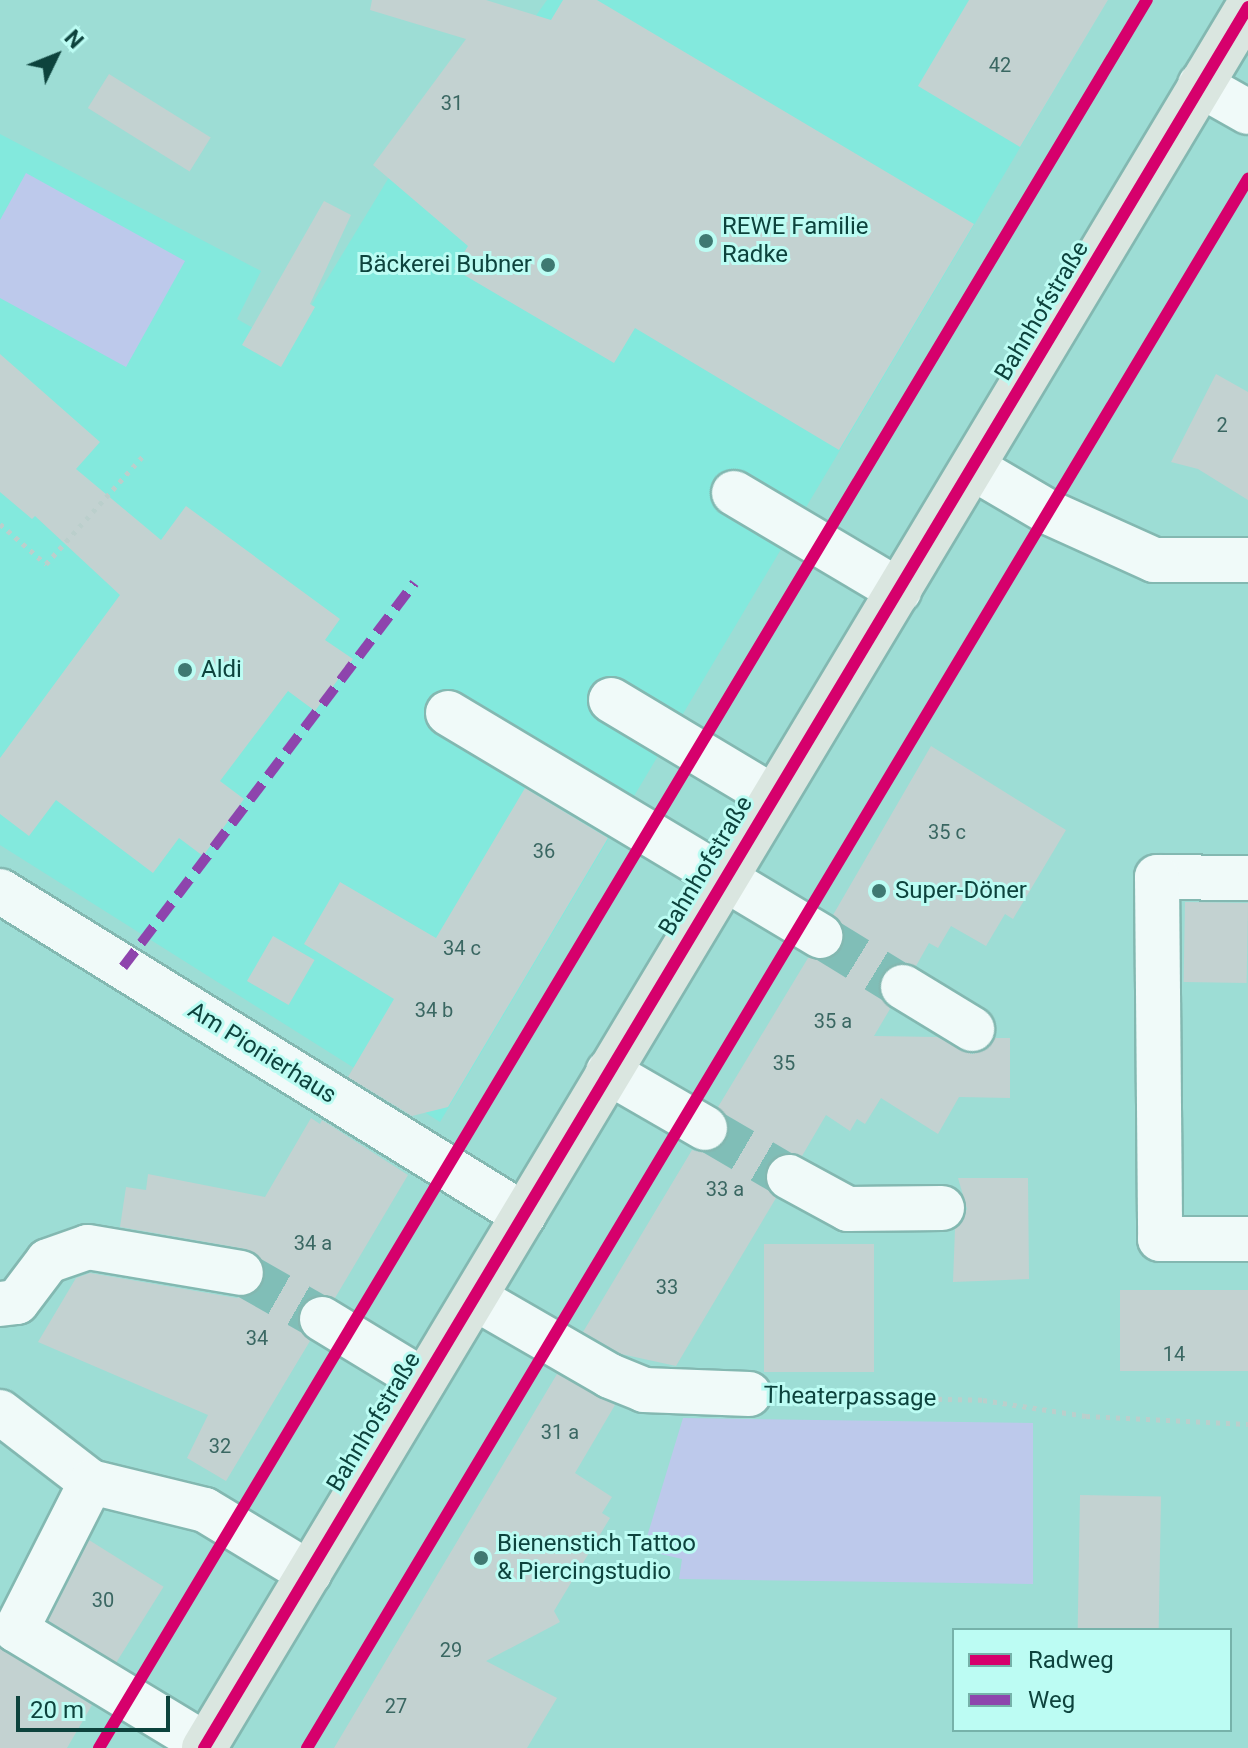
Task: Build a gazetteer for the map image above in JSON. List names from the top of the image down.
{
  "streets": {
    "main road": ["Bahnhofstraße"],
    "street": ["Am Pionierhaus", "Theaterpassage"]
  },
  "crossings": [
    ["Bahnhofstraße", "Am Pionierhaus"],
    ["Bahnhofstraße", "Theaterpassage"]
  ],
  "places": [
    "REWE Familie Radke",
    "Bäckerei Bubner",
    "Aldi",
    "Super-Döner",
    "Bienenstich Tattoo & Piercingstudio"
  ],
  "house_numbers": [
    "42",
    "31",
    "2",
    "35 c",
    "36",
    "34 c",
    "34 b",
    "35 a",
    "35",
    "33 a",
    "34 a",
    "33",
    "34",
    "14",
    "31 a",
    "32",
    "30",
    "29",
    "27"
  ],
  "legend": ["Radweg", "Weg"],
  "scale_bar": "20 m",
  "north": "top right"
}
